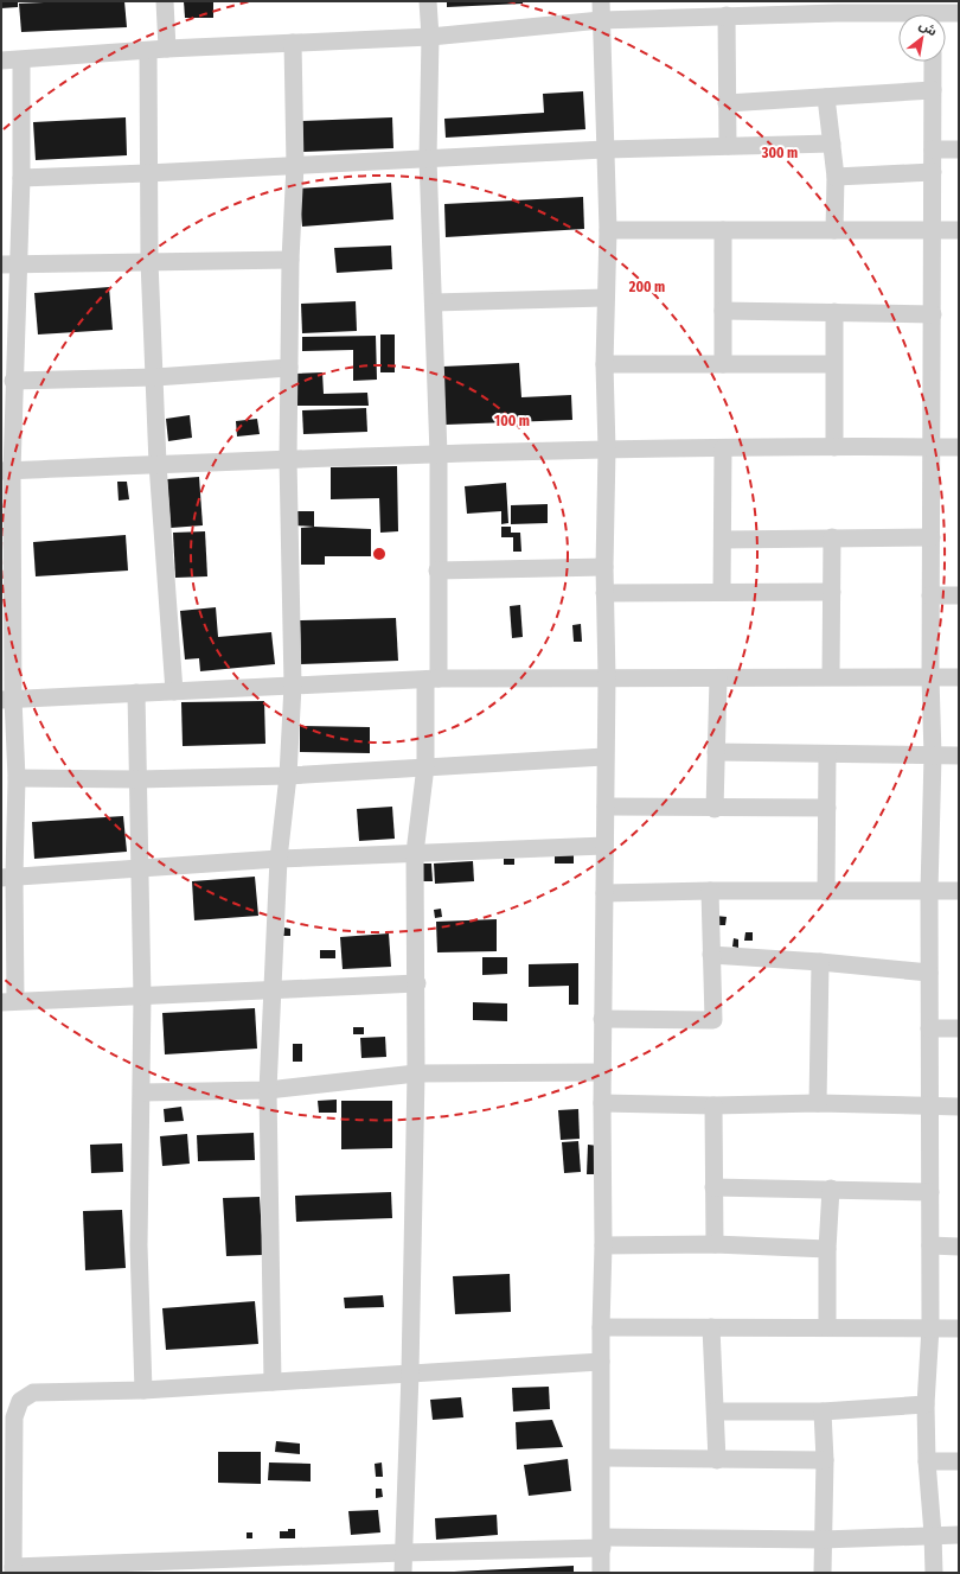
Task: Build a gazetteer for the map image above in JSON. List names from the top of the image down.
{
  "north": "top right",
  "rings": ["300 m", "200 m", "100 m"]
}
